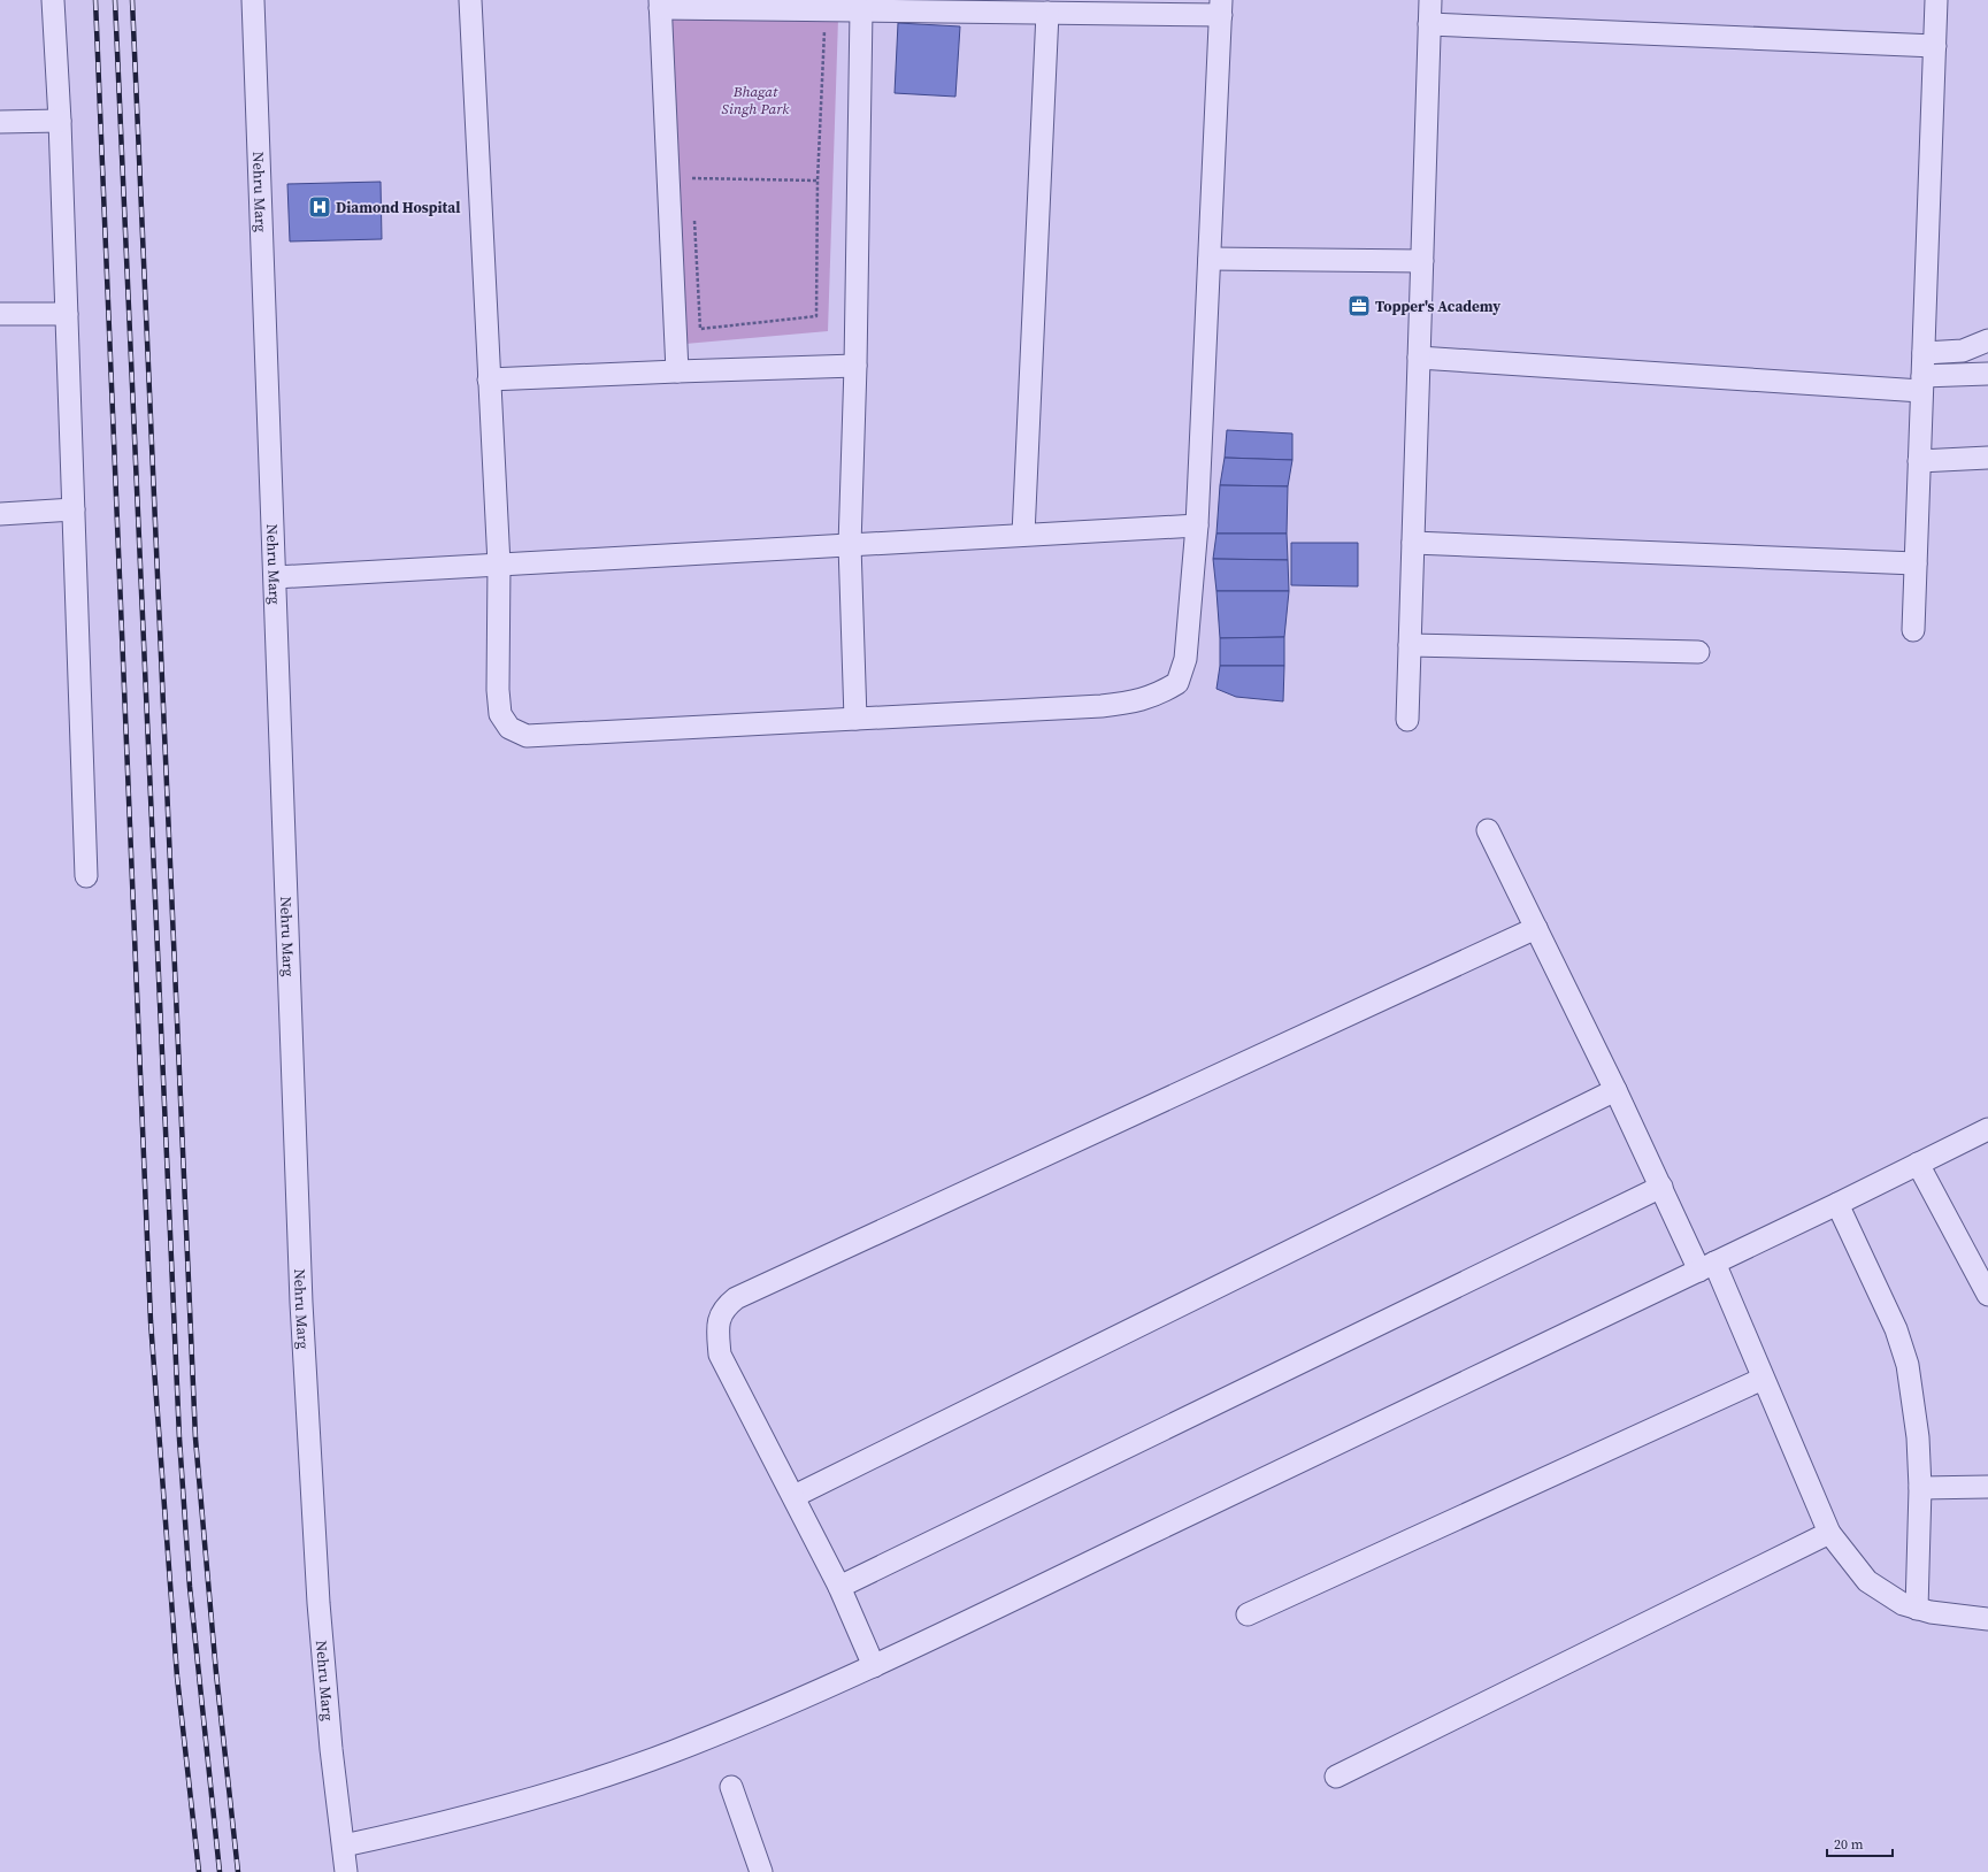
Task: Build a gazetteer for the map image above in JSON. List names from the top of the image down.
{
  "streets": {
    "street": ["Nehru Marg"]
  },
  "parks": ["Bhagat Singh Park"],
  "places": {
    "hospital": ["Diamond Hospital"],
    "office": ["Topper's Academy"]
  },
  "scale_bar": "20 m"
}
